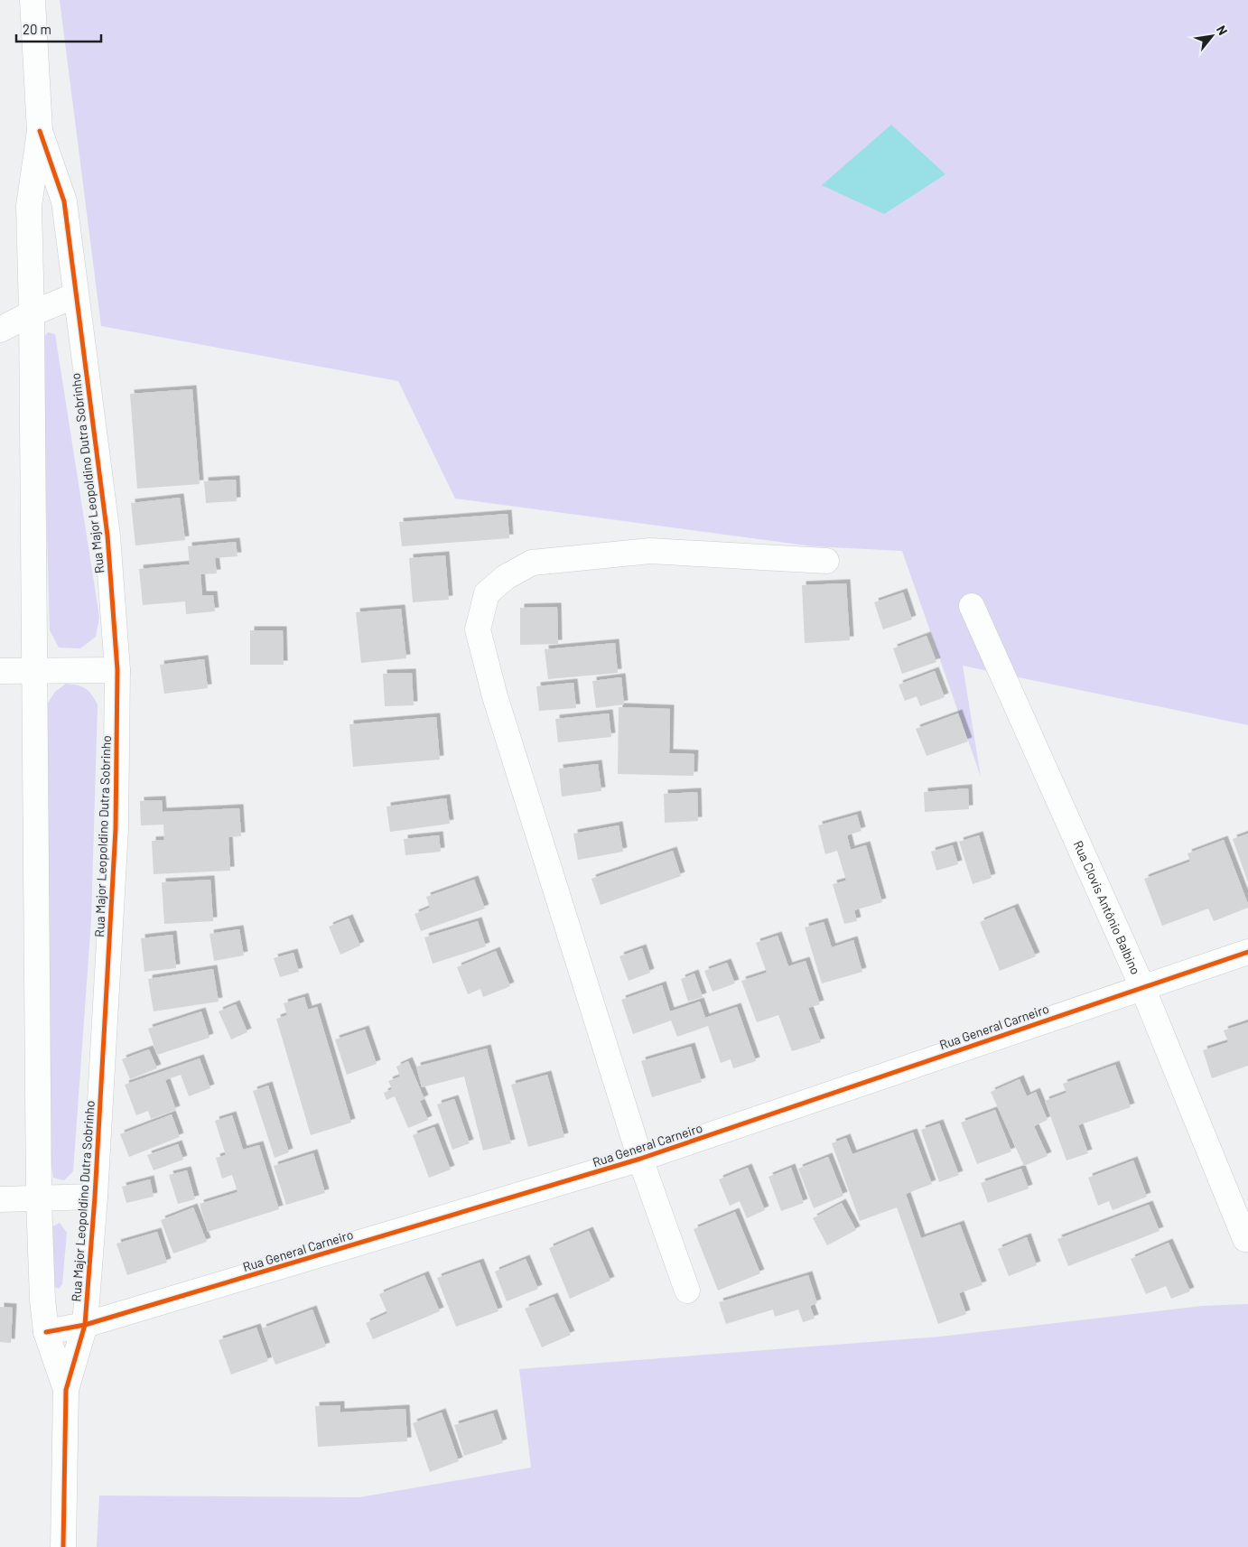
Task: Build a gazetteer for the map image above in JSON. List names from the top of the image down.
{
  "streets": {
    "street": ["Rua Major Leopoldino Dutra Sobrinho", "Rua Clovis Antônio Balbino", "Rua General Carneiro"]
  },
  "crossings": [
    ["Rua Major Leopoldino Dutra Sobrinho", "Rua General Carneiro"],
    ["Rua Clovis Antônio Balbino", "Rua General Carneiro"]
  ],
  "scale_bar": "20 m",
  "north": "top right"
}
